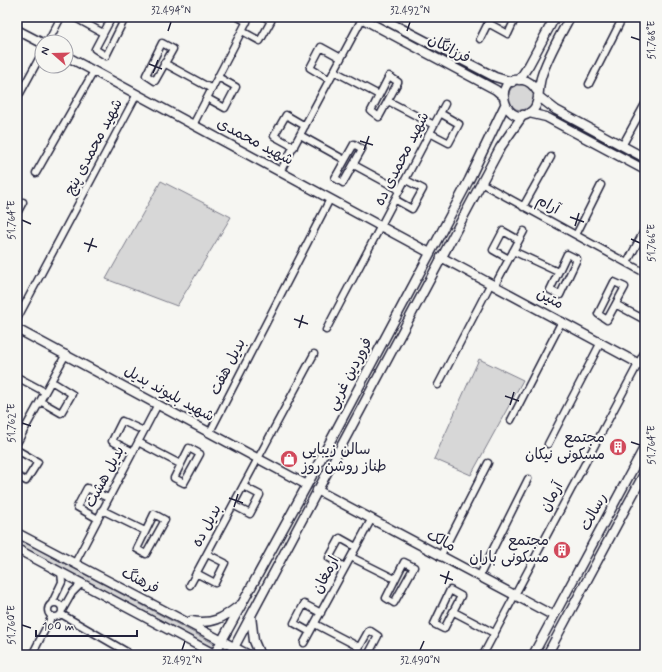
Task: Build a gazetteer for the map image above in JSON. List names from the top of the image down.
{
  "streets": {
    "street": [
      "فرزانگان",
      "شهید محمدی",
      "شهید محمدی پنج",
      "شهید محمدی ده",
      "آرام",
      "متین",
      "بدیل هفت",
      "فروردین غربی",
      "شهید بلیوند بدیل",
      "بدیل هشت",
      "آرمان",
      "رسالت",
      "بدیل ده",
      "مالک",
      "ارمغان",
      "فرهنگ"
    ]
  },
  "crossings": [
    ["فرزانگان", "فروردین غربی"],
    ["شهید محمدی", "شهید محمدی پنج"],
    ["شهید محمدی", "شهید محمدی ده"],
    ["شهید محمدی", "بدیل هفت"],
    ["شهید محمدی", "فروردین غربی"],
    ["آرام", "فروردین غربی"],
    ["متین", "فروردین غربی"],
    ["متین", "آرمان"],
    ["بدیل هفت", "شهید بلیوند بدیل"],
    ["فروردین غربی", "شهید بلیوند بدیل"],
    ["فروردین غربی", "مالک"],
    ["فروردین غربی", "فرهنگ"],
    ["شهید بلیوند بدیل", "بدیل هشت"],
    ["شهید بلیوند بدیل", "بدیل ده"],
    ["بدیل هشت", "فرهنگ"],
    ["آرمان", "مالک"],
    ["رسالت", "مالک"],
    ["مالک", "ارمغان"]
  ],
  "places": {
    "building": ["مجتمع مسکونی نیکان", "مجتمع مسکونی باران"],
    "shop": ["سالن زیبایی طناز روشن روز"]
  },
  "scale_bar": "100 m",
  "north": "left",
  "coordinates": [
    "32.494°N",
    "32.492°N",
    "51.768°E",
    "51.764°E",
    "51.766°E",
    "51.762°E",
    "51.760°E",
    "32.490°N"
  ]
}
